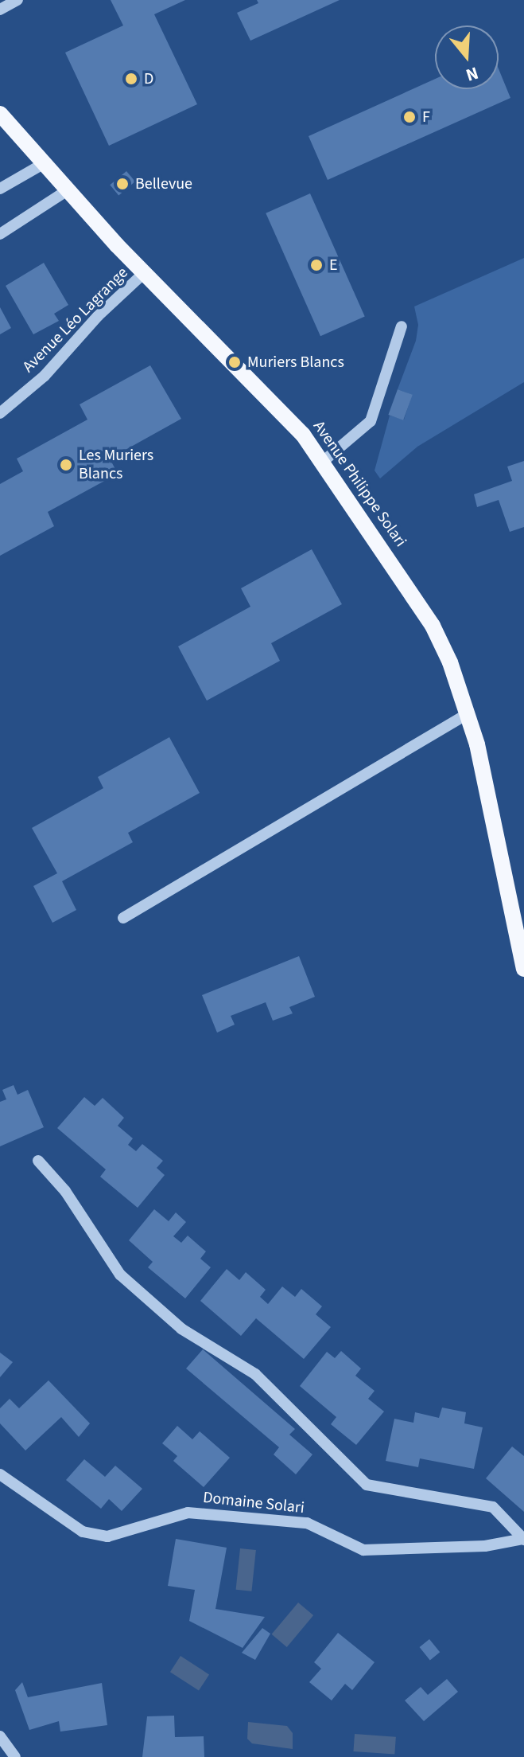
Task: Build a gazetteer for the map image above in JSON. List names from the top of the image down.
{
  "streets": {
    "main road": ["Avenue Philippe Solari"],
    "street": ["Avenue Léo Lagrange", "Domaine Solari"]
  },
  "crossings": [
    ["Avenue Léo Lagrange", "Avenue Philippe Solari"]
  ],
  "places": [
    "D",
    "F",
    "Bellevue",
    "E",
    "Muriers Blancs",
    "Les Muriers Blancs"
  ],
  "north": "bottom"
}
